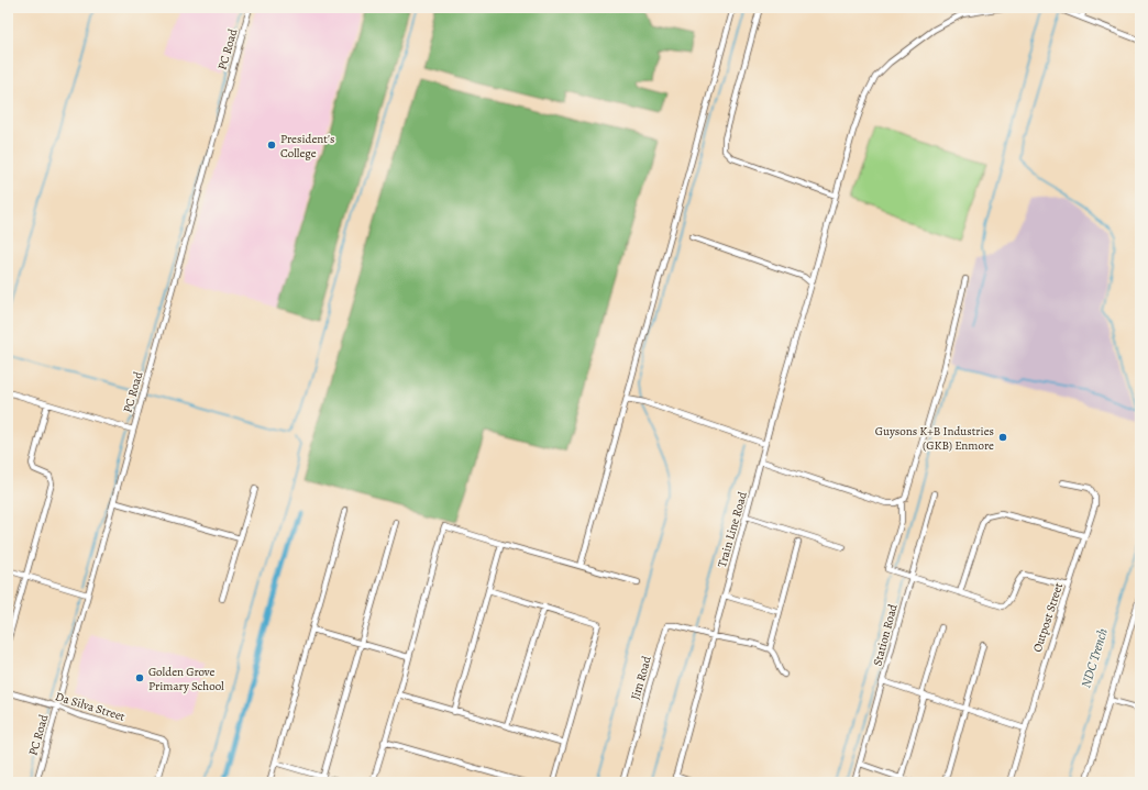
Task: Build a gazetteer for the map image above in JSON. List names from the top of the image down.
{
  "streets": {
    "street": [
      "PC Road",
      "Train Line Road",
      "Outpost Street",
      "Station Road",
      "Jim Road",
      "Da Silva Street"
    ]
  },
  "crossings": [
    ["PC Road", "Da Silva Street"],
    ["Train Line Road", "Jim Road"]
  ],
  "water": ["NDC Trench"],
  "places": ["President's College", "Guysons K+B Industries (GKB) Enmore", "Golden Grove Primary School"]
}
